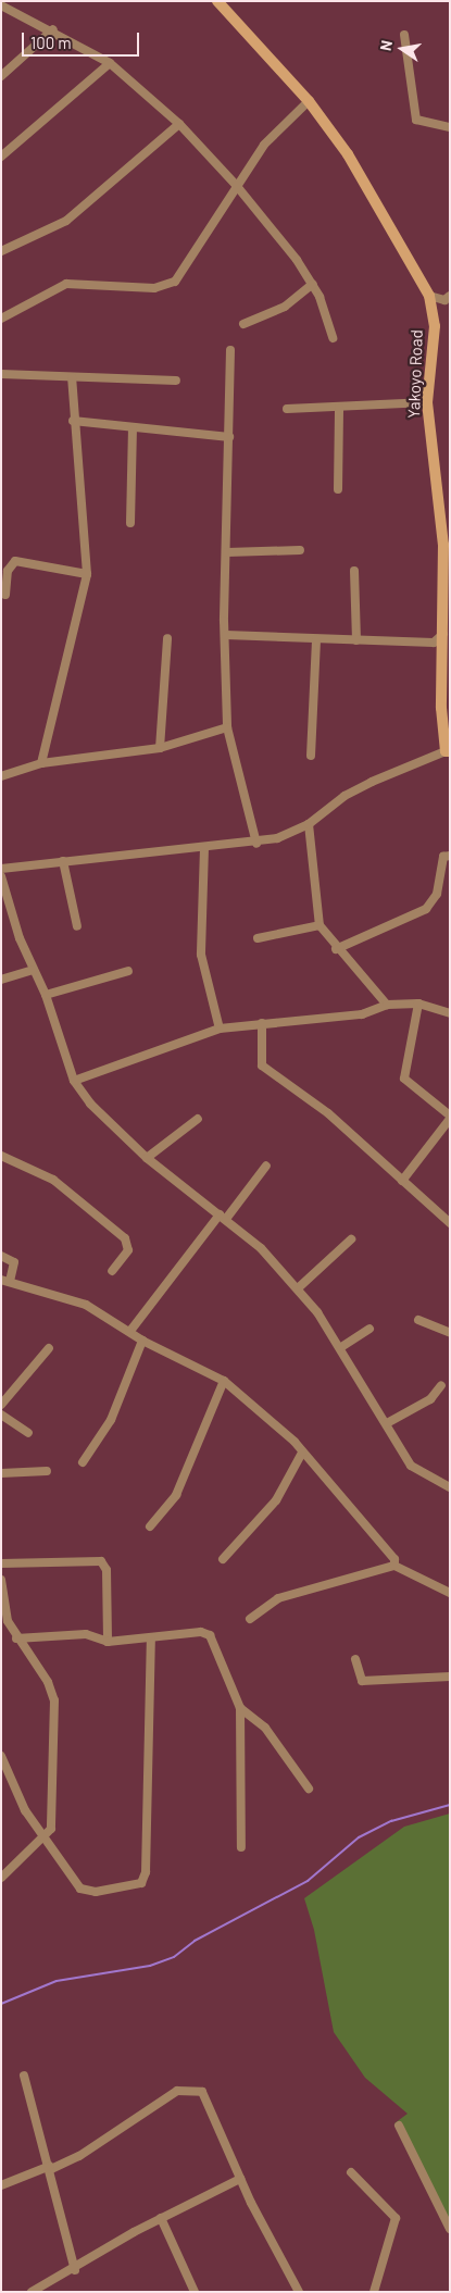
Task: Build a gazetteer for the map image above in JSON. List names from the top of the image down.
{
  "streets": {
    "main road": ["Yakoyo Road"]
  },
  "scale_bar": "100 m",
  "north": "left"
}
